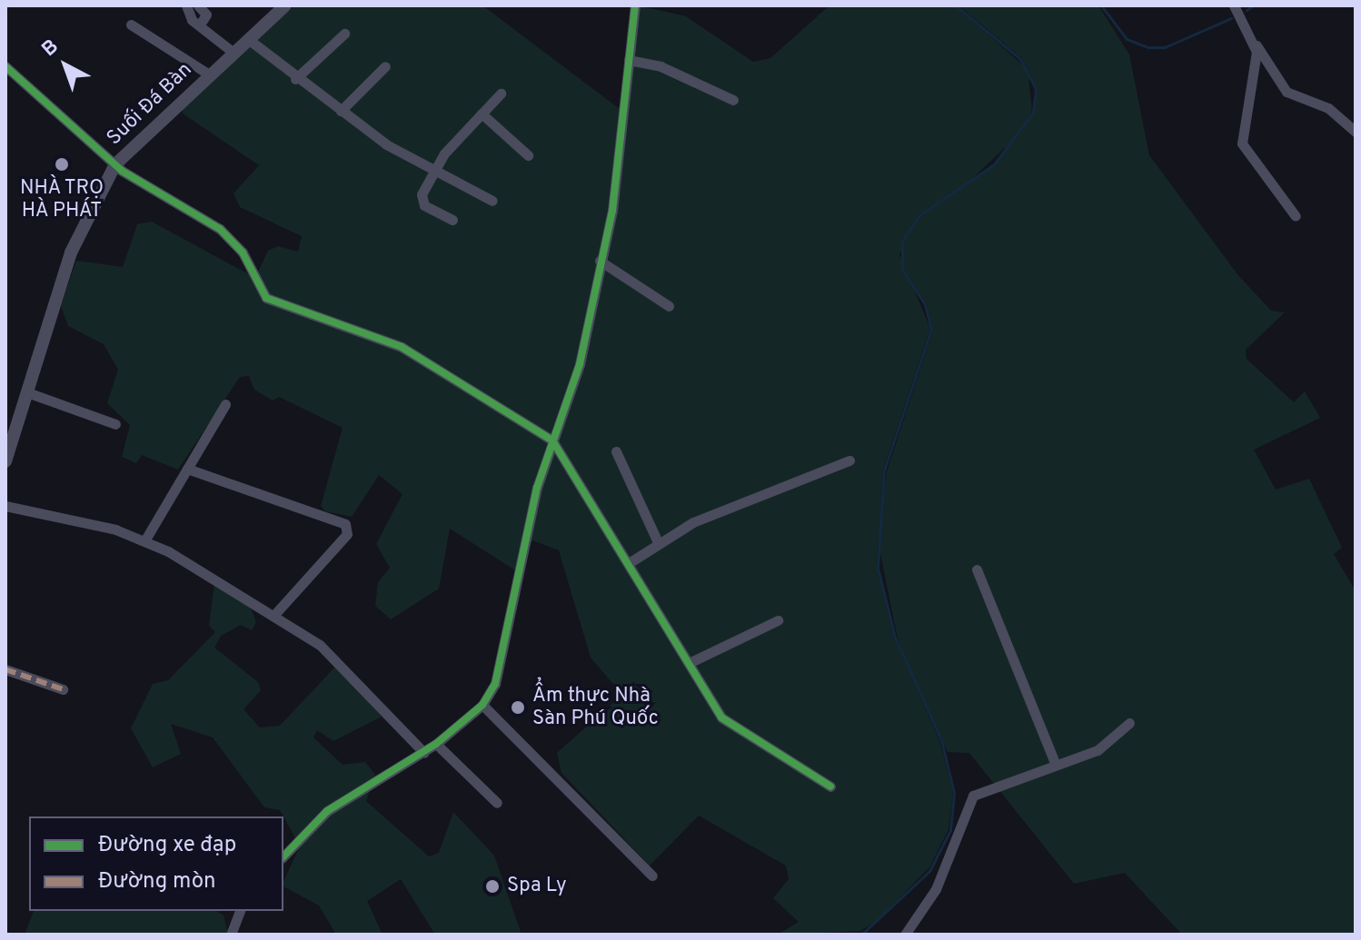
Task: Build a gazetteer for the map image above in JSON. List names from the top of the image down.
{
  "streets": {
    "street": ["Suối Đá Bàn"]
  },
  "places": ["NHÀ TRỌ HÀ PHÁT", "Ẩm thực Nhà Sàn Phú Quốc", "Spa Ly"],
  "legend": ["Đường xe đạp", "Đường mòn"],
  "north": "top left"
}
